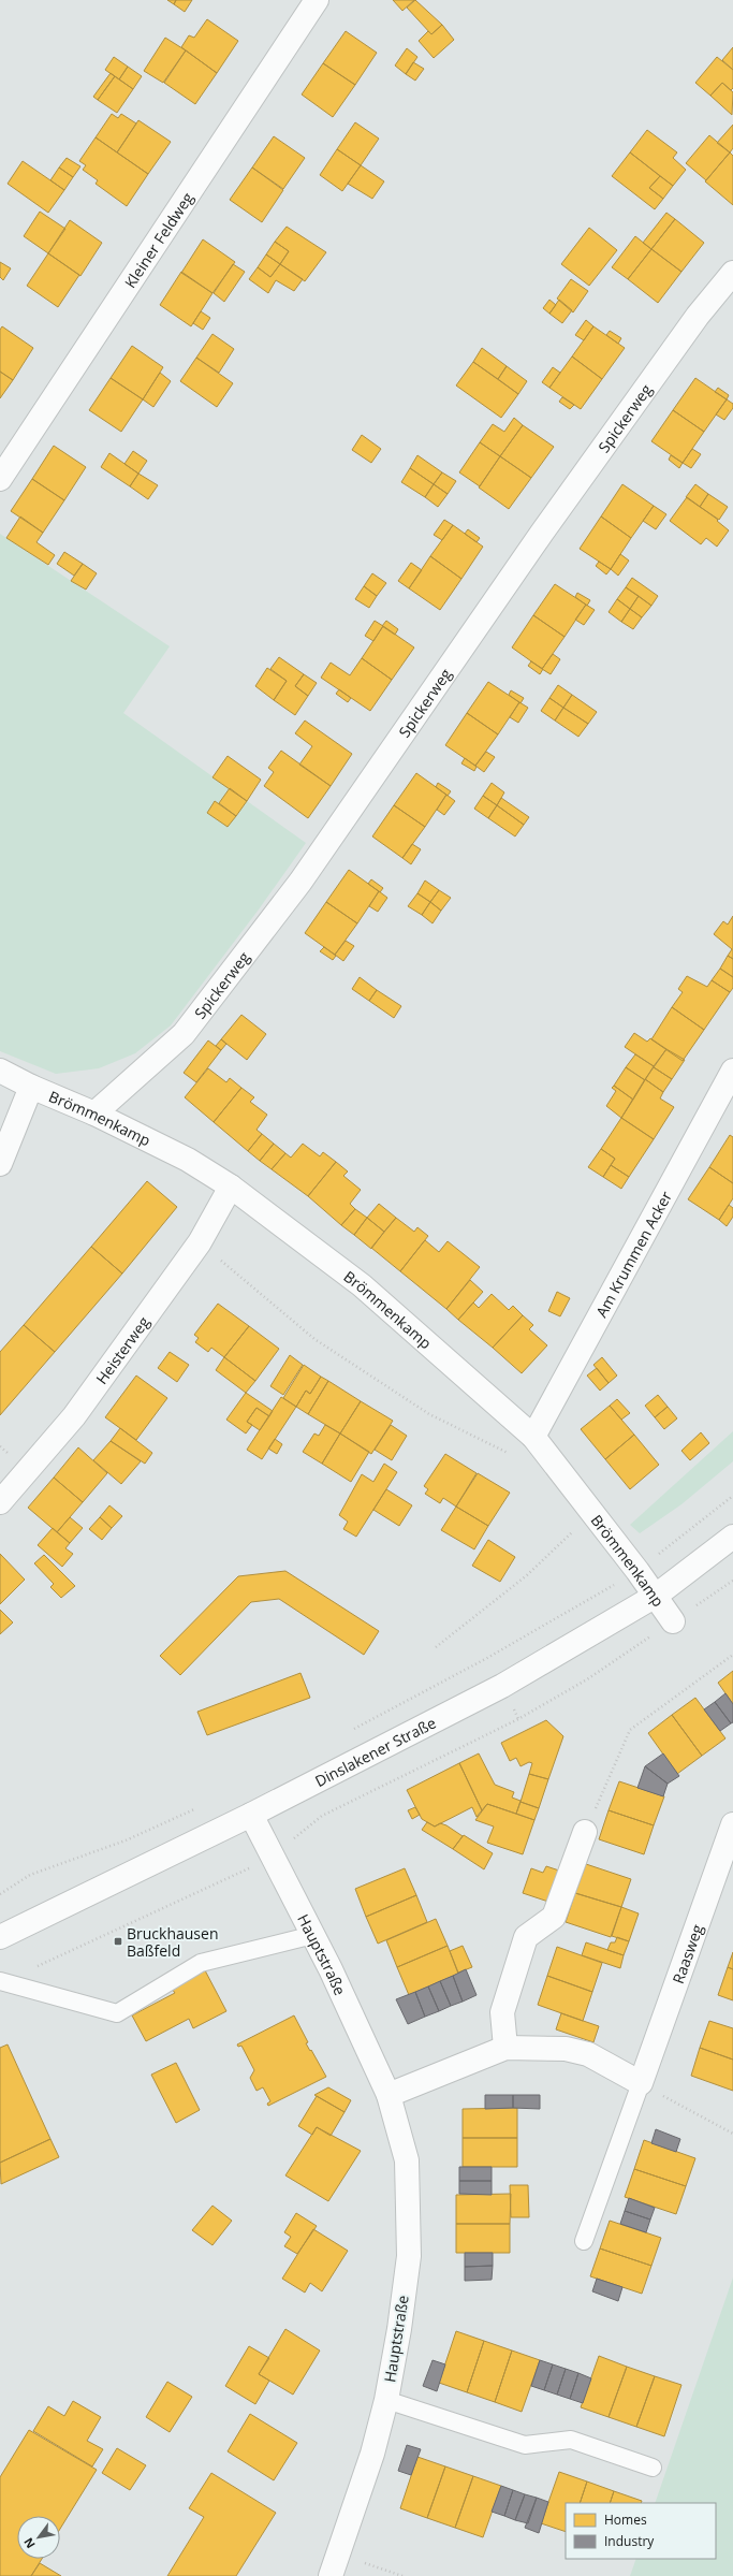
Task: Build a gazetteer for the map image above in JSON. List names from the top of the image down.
{
  "streets": {
    "street": [
      "Kleiner Feldweg",
      "Spickerweg",
      "Brömmenkamp",
      "Am Krummen Acker",
      "Heisterweg",
      "Dinslakener Straße",
      "Raasweg",
      "Hauptstraße"
    ]
  },
  "crossings": [
    ["Spickerweg", "Brömmenkamp"],
    ["Brömmenkamp", "Am Krummen Acker"],
    ["Brömmenkamp", "Heisterweg"],
    ["Brömmenkamp", "Dinslakener Straße"],
    ["Dinslakener Straße", "Hauptstraße"]
  ],
  "places": {
    "transit": ["Bruckhausen Baßfeld"]
  },
  "legend": ["Homes", "Industry"],
  "north": "bottom left"
}
